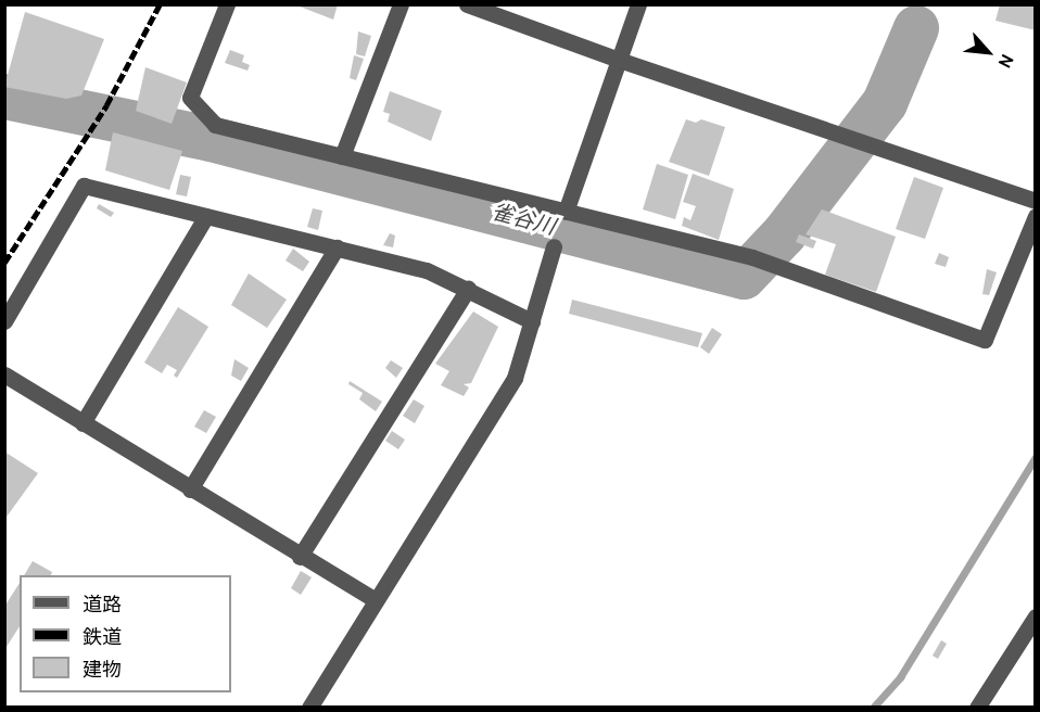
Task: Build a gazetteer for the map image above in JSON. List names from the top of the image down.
{
  "water": ["雀谷川"],
  "legend": ["道路", "鉄道", "建物"],
  "north": "bottom right"
}
